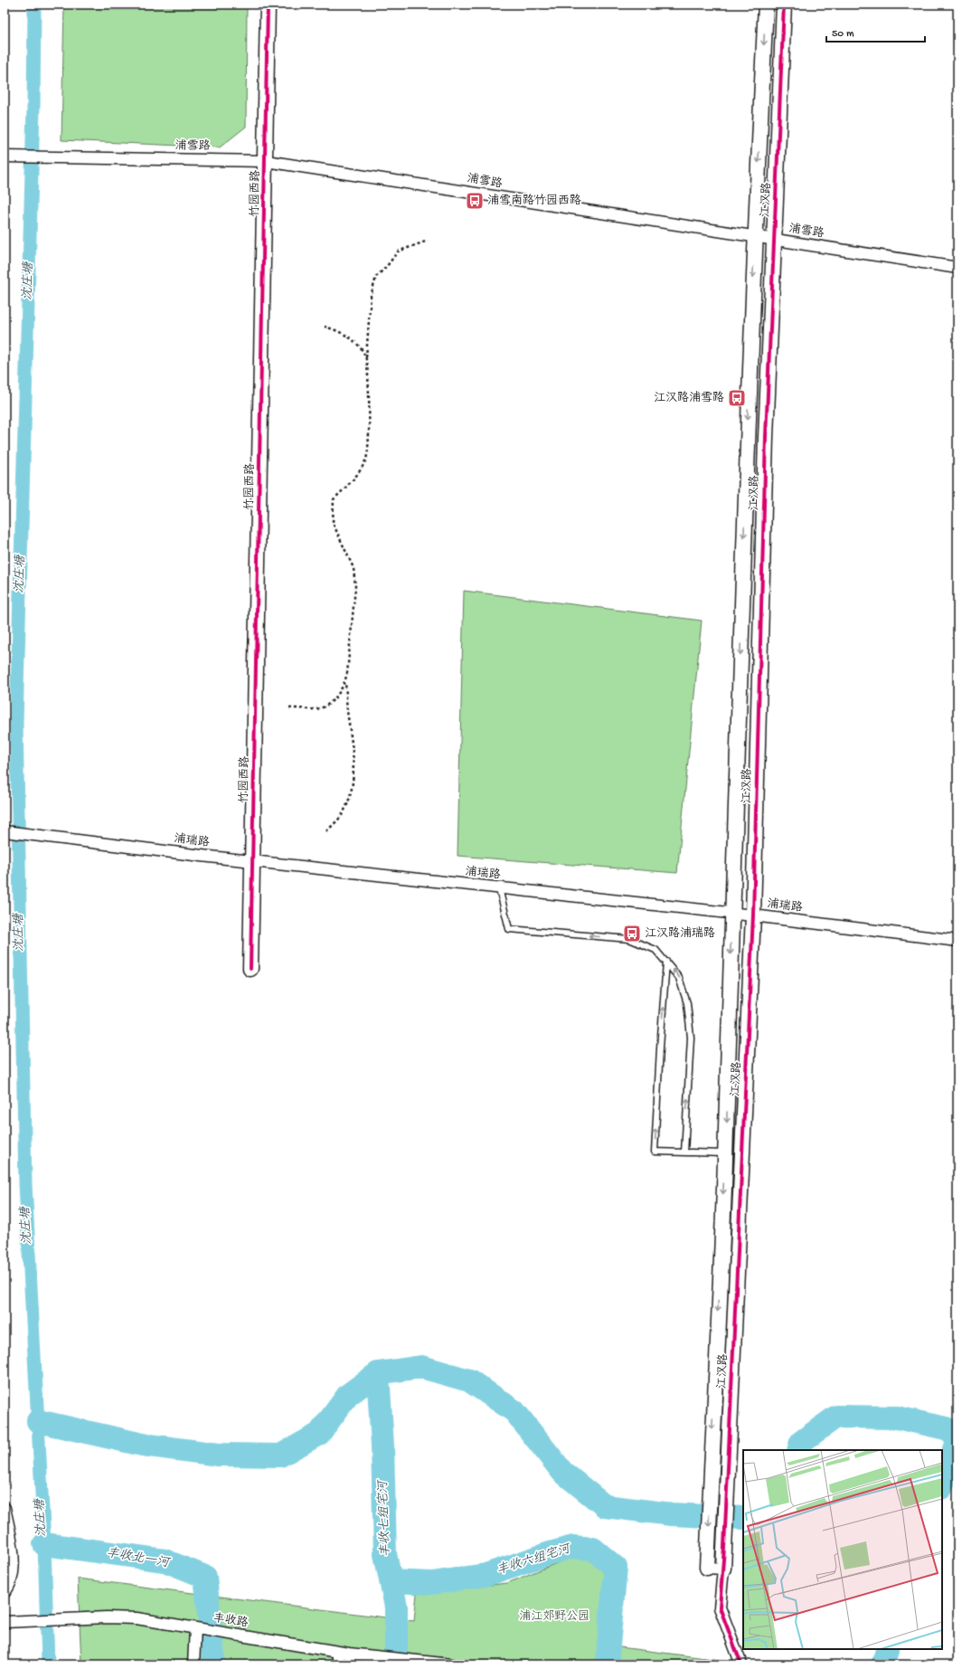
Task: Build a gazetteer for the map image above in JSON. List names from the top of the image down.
{
  "streets": {
    "street": [
      "浦雪路",
      "竹园西路",
      "江汉路",
      "浦瑞路",
      "丰收路"
    ]
  },
  "crossings": [
    ["浦雪路", "竹园西路"],
    ["浦雪路", "江汉路"],
    ["竹园西路", "浦瑞路"],
    ["江汉路", "浦瑞路"]
  ],
  "water": [
    "沈庄塘",
    "丰收七组宅河",
    "丰收北一河",
    "丰收六组宅河"
  ],
  "parks": ["浦江郊野公园"],
  "places": {
    "bus stop": ["浦雪南路竹园西路", "江汉路浦雪路", "江汉路浦瑞路"]
  },
  "scale_bar": "50 m"
}
